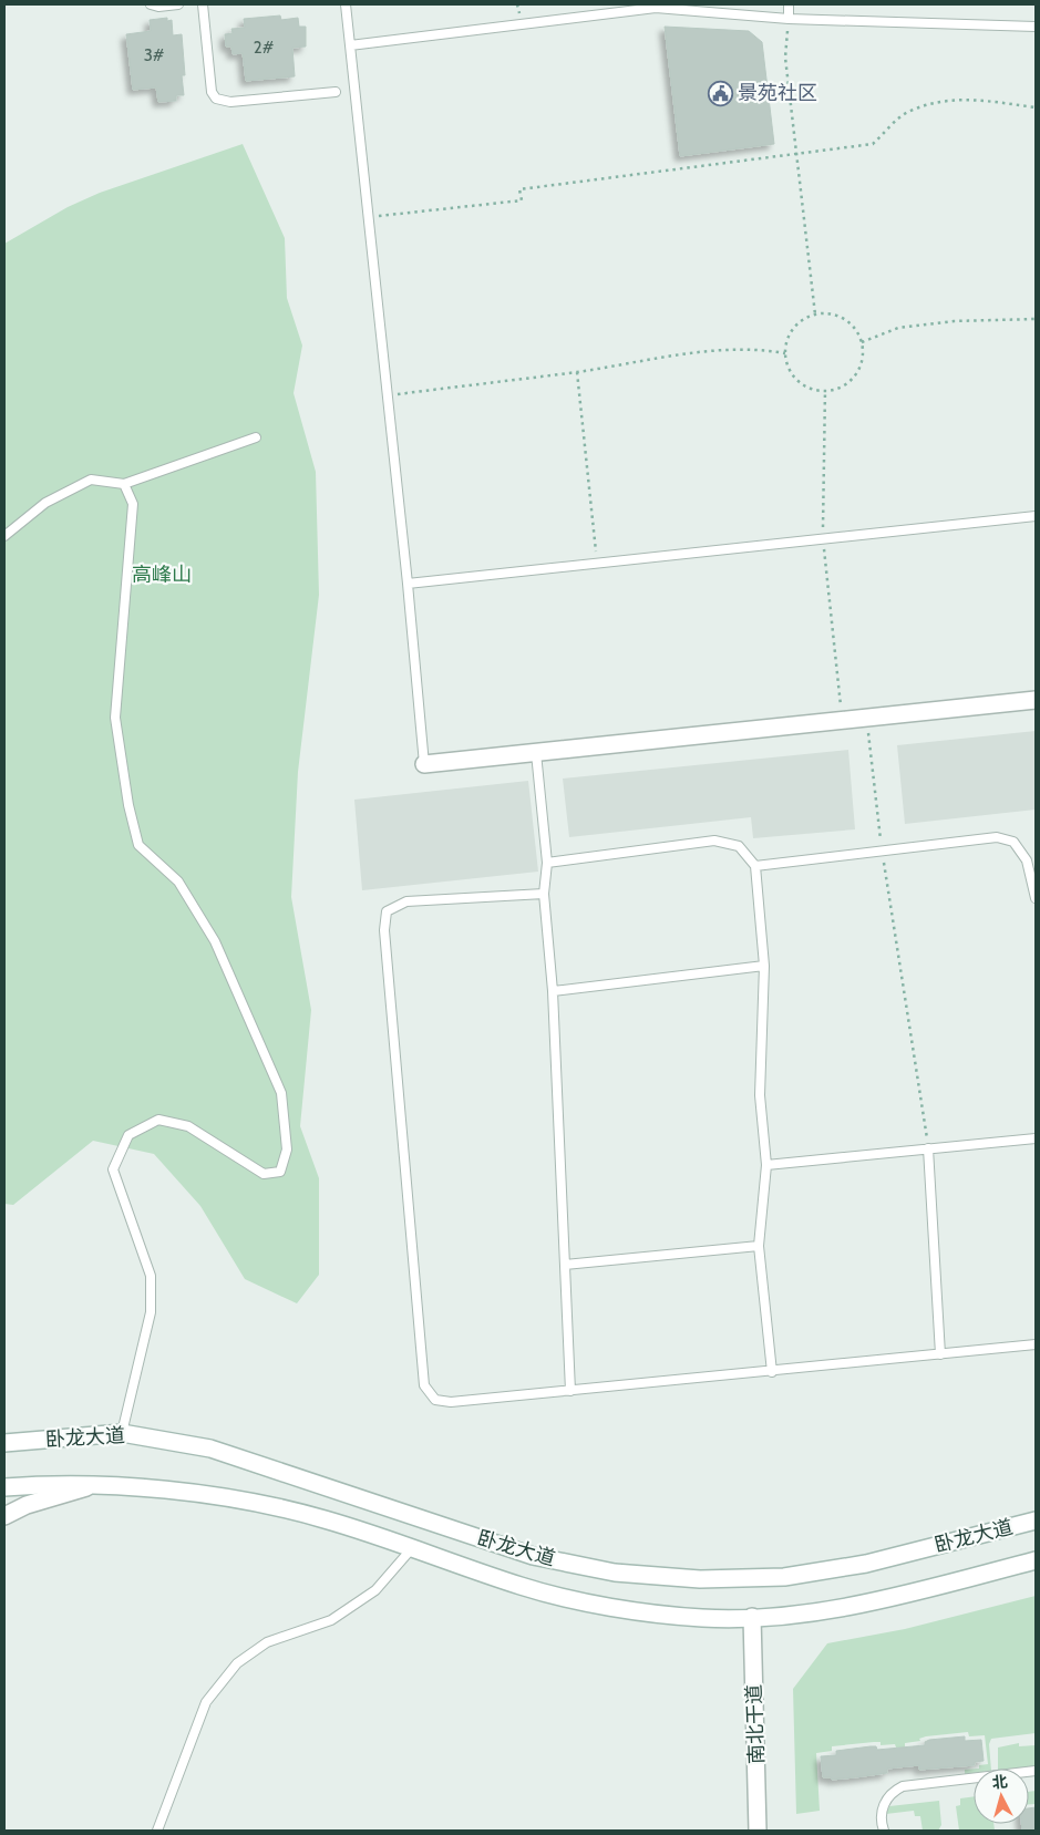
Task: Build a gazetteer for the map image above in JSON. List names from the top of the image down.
{
  "streets": {
    "main road": ["卧龙大道", "南北干道"]
  },
  "crossings": [
    ["卧龙大道", "南北干道"]
  ],
  "parks": ["高峰山"],
  "places": {
    "public building": ["景苑社区"]
  },
  "house_numbers": ["2#", "3#"],
  "north": "top"
}
